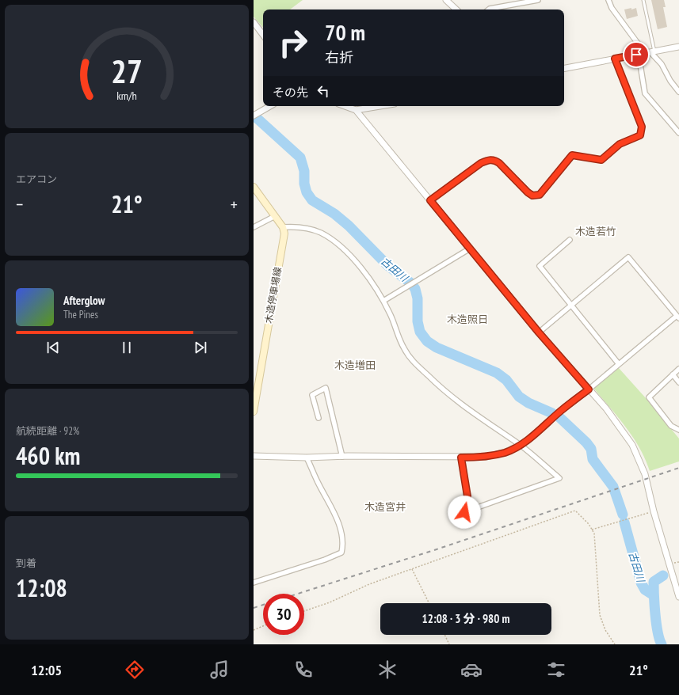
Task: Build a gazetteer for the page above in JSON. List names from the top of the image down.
{
  "streets": {
    "main road": ["木造停車場線"]
  },
  "districts": [
    "木造若竹",
    "木造照日",
    "木造増田",
    "木造宮井"
  ],
  "water": ["古田川"],
  "page": {
    "turn": ["70 m", "右折"],
    "then": "その先",
    "tile": [
      "エアコン",
      ["航続距離 · 92%", "460 km"],
      ["到着", "12:08"]
    ],
    "heat": ["−", "21°", "+"],
    "song": ["Afterglow", "The Pines"],
    "limit": "30",
    "trip": "12:08 · 3 分 · 980 m",
    "tabs": ["12:05", "21°"],
    "gauge": ["27", "km/h"]
  }
}
